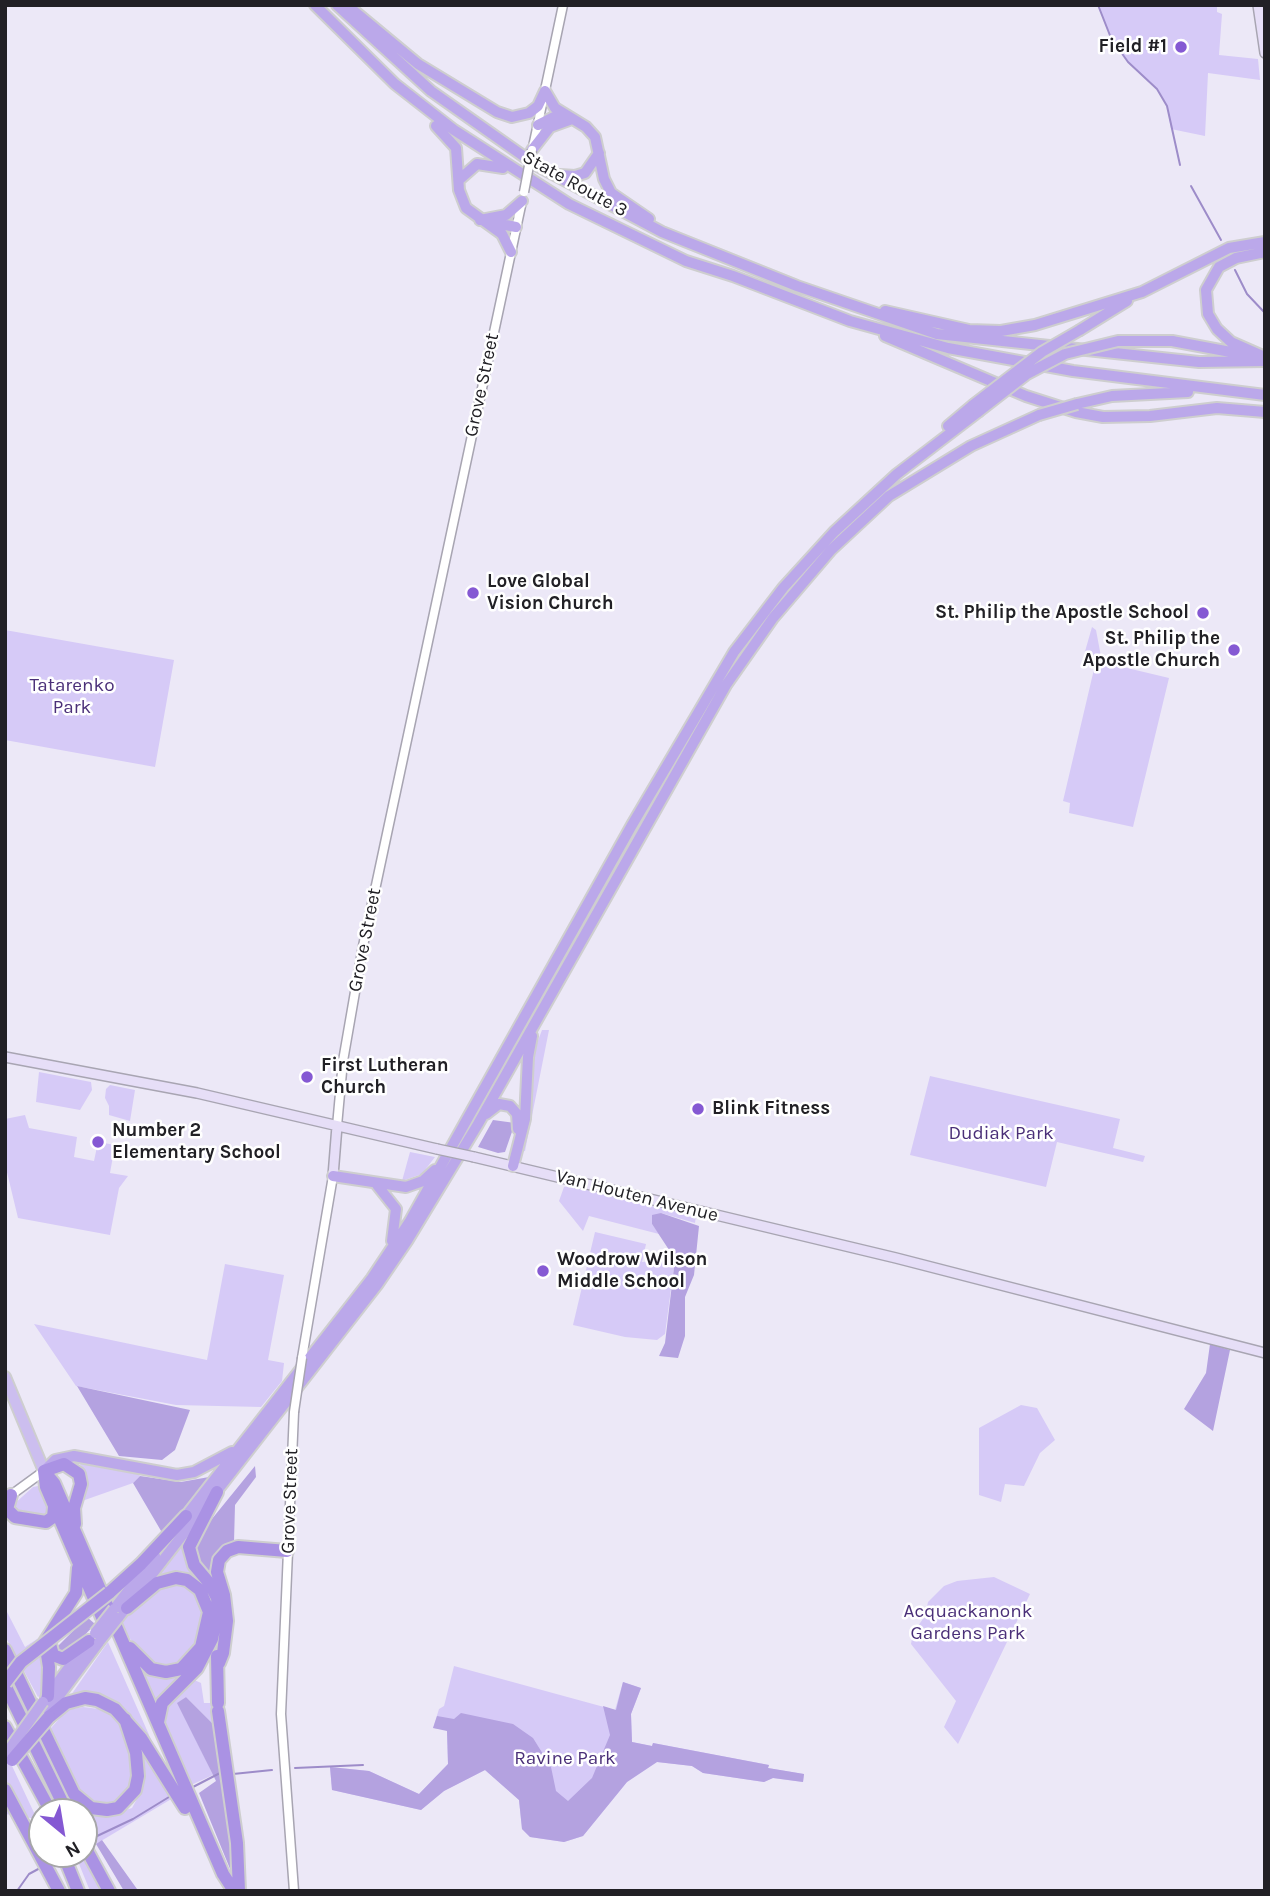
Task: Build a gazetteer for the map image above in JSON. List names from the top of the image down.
{
  "streets": {
    "highway": ["State Route 3"],
    "main road": ["Grove Street", "Van Houten Avenue"]
  },
  "crossings": [
    ["Grove Street", "Van Houten Avenue"]
  ],
  "parks": [
    "Tatarenko Park",
    "Dudiak Park",
    "Acquackanonk Gardens Park",
    "Ravine Park"
  ],
  "places": [
    "Field #1",
    "Love Global Vision Church",
    "St. Philip the Apostle School",
    "St. Philip the Apostle Church",
    "First Lutheran Church",
    "Blink Fitness",
    "Number 2 Elementary School",
    "Woodrow Wilson Middle School"
  ],
  "north": "bottom right"
}
